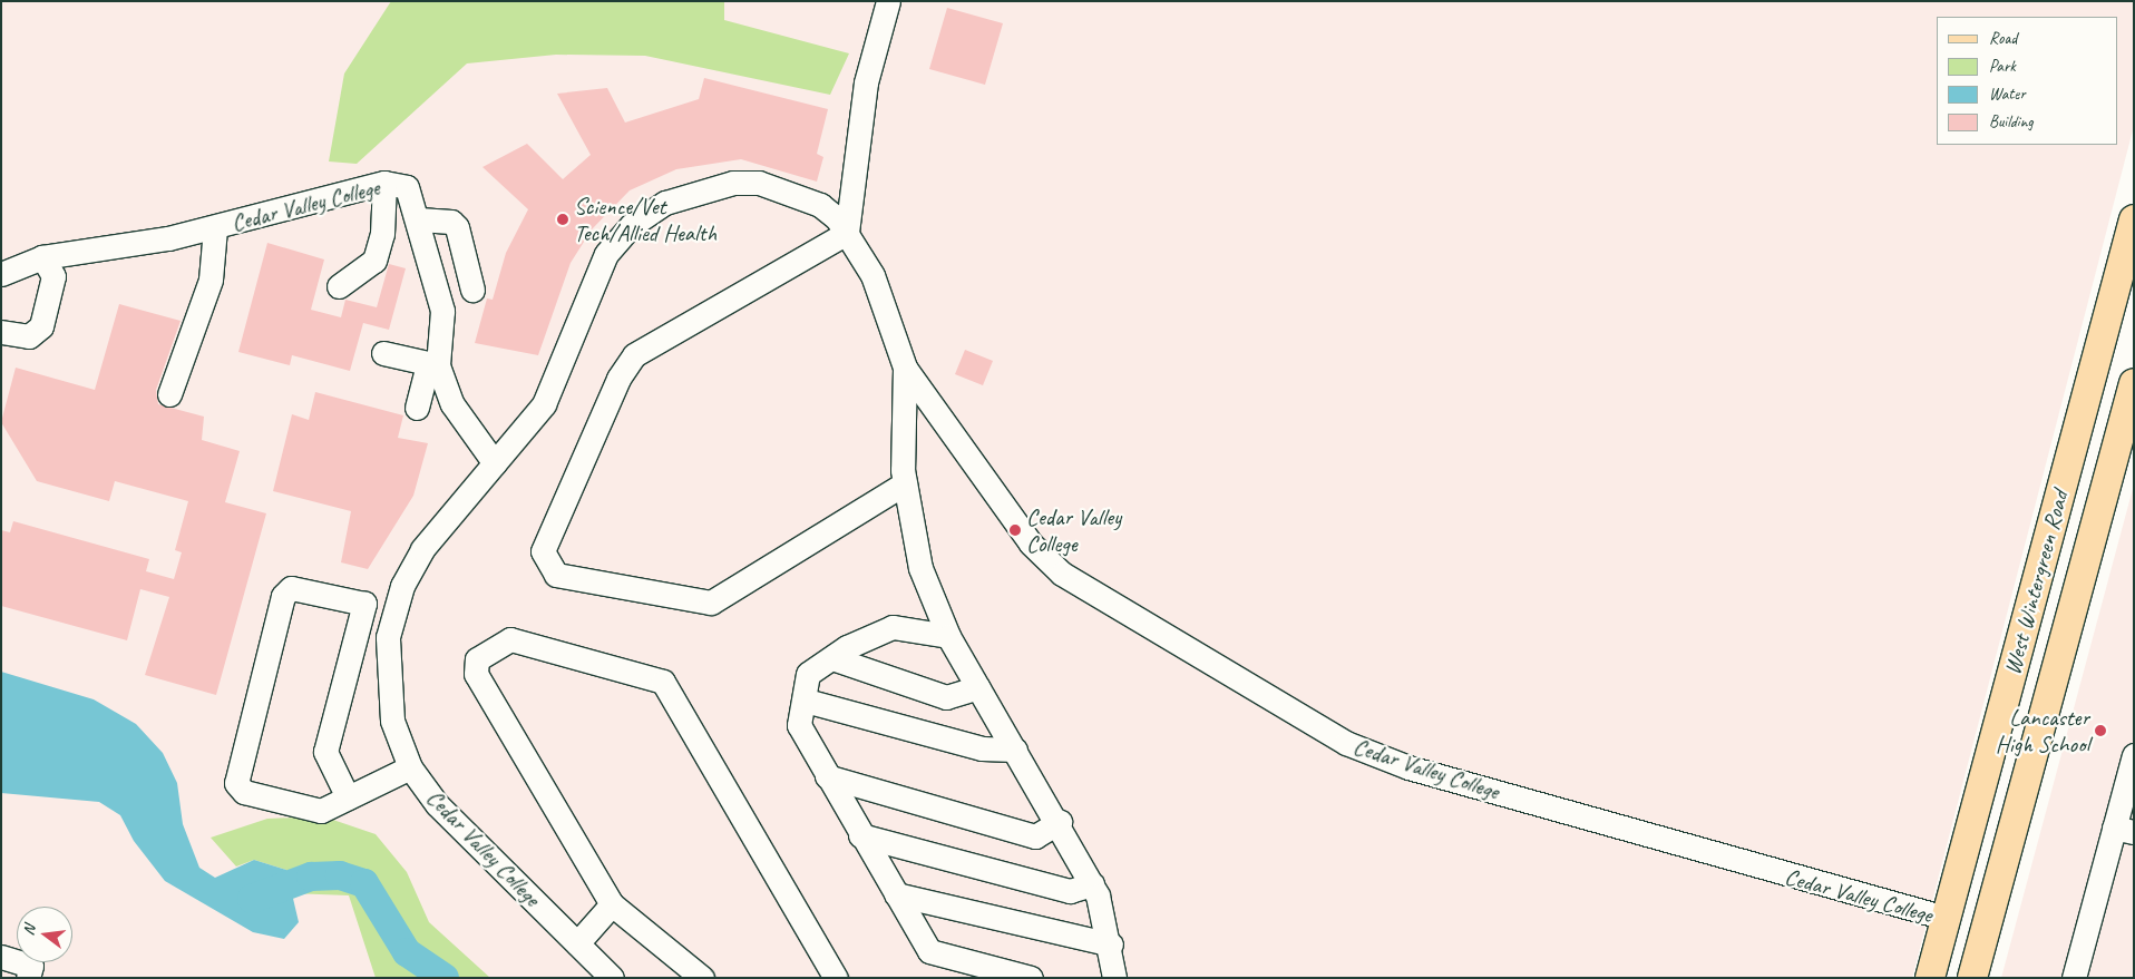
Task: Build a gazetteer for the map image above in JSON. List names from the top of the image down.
{
  "streets": {
    "main road": ["West Wintergreen Road"],
    "lane": ["Cedar Valley College"]
  },
  "crossings": [
    ["Cedar Valley College", "West Wintergreen Road"]
  ],
  "places": ["Science/Vet Tech/Allied Health", "Cedar Valley College", "Lancaster High School"],
  "legend": [
    "Road",
    "Park",
    "Water",
    "Building"
  ],
  "north": "left"
}
